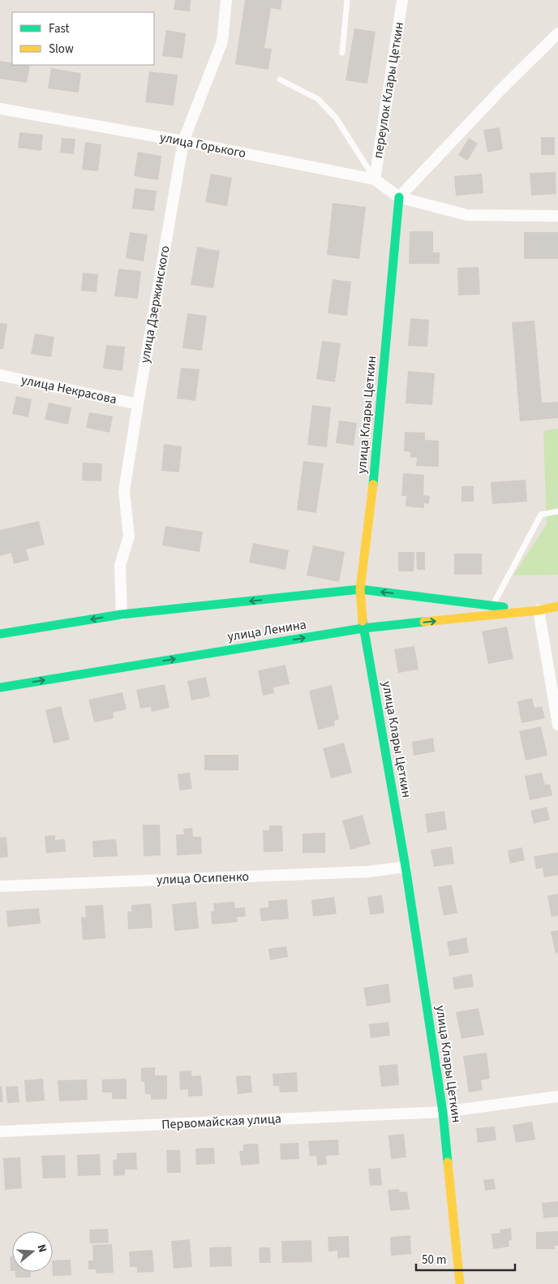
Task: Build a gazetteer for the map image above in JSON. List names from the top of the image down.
{
  "streets": {
    "main road": ["улица Клары Цеткин", "улица Ленина"],
    "street": [
      "переулок Клары Цеткин",
      "улица Горького",
      "улица Дзержинского",
      "улица Некрасова",
      "улица Осипенко",
      "Первомайская улица"
    ]
  },
  "crossings": [
    ["переулок Клары Цеткин", "улица Горького"],
    ["улица Горького", "улица Дзержинского"],
    ["улица Горького", "улица Клары Цеткин"],
    ["улица Дзержинского", "улица Некрасова"],
    ["улица Дзержинского", "улица Ленина"],
    ["улица Клары Цеткин", "улица Ленина"],
    ["улица Клары Цеткин", "улица Осипенко"],
    ["улица Клары Цеткин", "Первомайская улица"]
  ],
  "legend": ["Fast", "Slow"],
  "scale_bar": "50 m",
  "north": "right"
}
